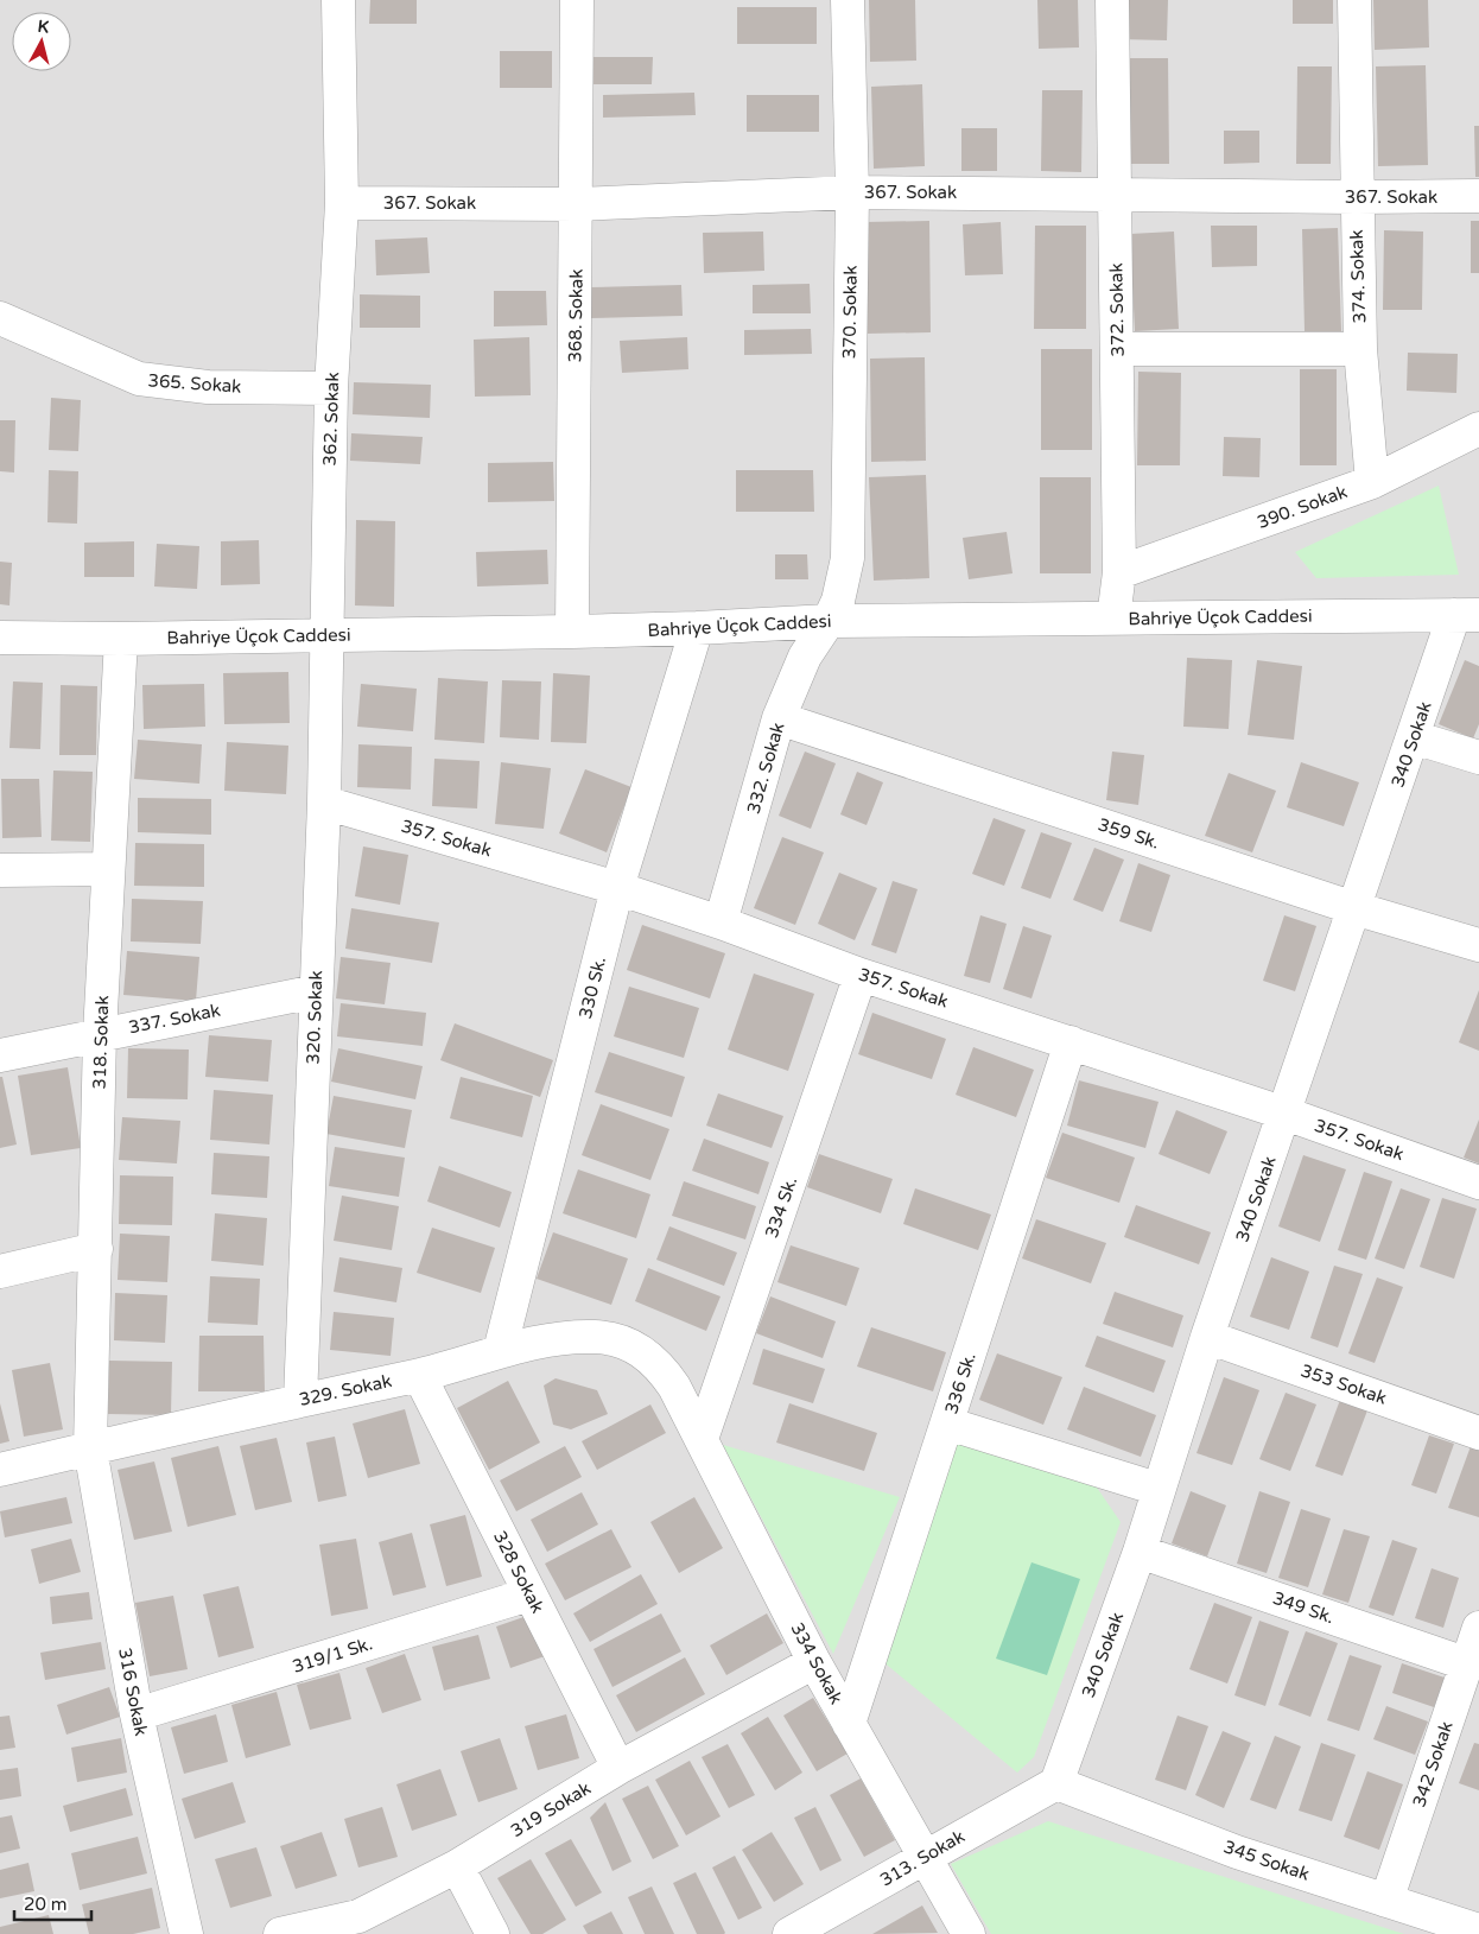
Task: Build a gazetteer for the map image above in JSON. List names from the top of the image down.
{
  "streets": {
    "street": [
      "367. Sokak",
      "374. Sokak",
      "372. Sokak",
      "370. Sokak",
      "368. Sokak",
      "365. Sokak",
      "362. Sokak",
      "390. Sokak",
      "Bahriye Üçok Caddesi",
      "340 Sokak",
      "332. Sokak",
      "359 Sk.",
      "357. Sokak",
      "330 Sk.",
      "320. Sokak",
      "337. Sokak",
      "318. Sokak",
      "334 Sk.",
      "336 Sk.",
      "353 Sokak",
      "329. Sokak",
      "328 Sokak",
      "349 Sk.",
      "319/1 Sk.",
      "334 Sokak",
      "316 Sokak",
      "342 Sokak",
      "319 Sokak",
      "313. Sokak",
      "345 Sokak"
    ]
  },
  "crossings": [
    ["367. Sokak", "374. Sokak"],
    ["367. Sokak", "372. Sokak"],
    ["367. Sokak", "370. Sokak"],
    ["367. Sokak", "368. Sokak"],
    ["367. Sokak", "362. Sokak"],
    ["374. Sokak", "390. Sokak"],
    ["372. Sokak", "390. Sokak"],
    ["372. Sokak", "Bahriye Üçok Caddesi"],
    ["370. Sokak", "Bahriye Üçok Caddesi"],
    ["370. Sokak", "332. Sokak"],
    ["368. Sokak", "Bahriye Üçok Caddesi"],
    ["365. Sokak", "362. Sokak"],
    ["362. Sokak", "Bahriye Üçok Caddesi"],
    ["362. Sokak", "320. Sokak"],
    ["Bahriye Üçok Caddesi", "340 Sokak"],
    ["Bahriye Üçok Caddesi", "332. Sokak"],
    ["Bahriye Üçok Caddesi", "330 Sk."],
    ["Bahriye Üçok Caddesi", "320. Sokak"],
    ["Bahriye Üçok Caddesi", "318. Sokak"],
    ["340 Sokak", "359 Sk."],
    ["340 Sokak", "357. Sokak"],
    ["340 Sokak", "353 Sokak"],
    ["340 Sokak", "349 Sk."],
    ["340 Sokak", "313. Sokak"],
    ["340 Sokak", "345 Sokak"],
    ["332. Sokak", "359 Sk."],
    ["332. Sokak", "357. Sokak"],
    ["357. Sokak", "330 Sk."],
    ["357. Sokak", "320. Sokak"],
    ["357. Sokak", "334 Sk."],
    ["357. Sokak", "336 Sk."],
    ["330 Sk.", "329. Sokak"],
    ["320. Sokak", "337. Sokak"],
    ["320. Sokak", "329. Sokak"],
    ["337. Sokak", "318. Sokak"],
    ["318. Sokak", "329. Sokak"],
    ["318. Sokak", "316 Sokak"],
    ["334 Sk.", "334 Sokak"],
    ["336 Sk.", "334 Sokak"],
    ["329. Sokak", "328 Sokak"],
    ["329. Sokak", "334 Sokak"],
    ["329. Sokak", "316 Sokak"],
    ["328 Sokak", "319/1 Sk."],
    ["328 Sokak", "319 Sokak"],
    ["349 Sk.", "342 Sokak"],
    ["319/1 Sk.", "316 Sokak"],
    ["334 Sokak", "319 Sokak"],
    ["334 Sokak", "313. Sokak"],
    ["342 Sokak", "345 Sokak"],
    ["313. Sokak", "345 Sokak"]
  ],
  "scale_bar": "20 m",
  "north": "top"
}
